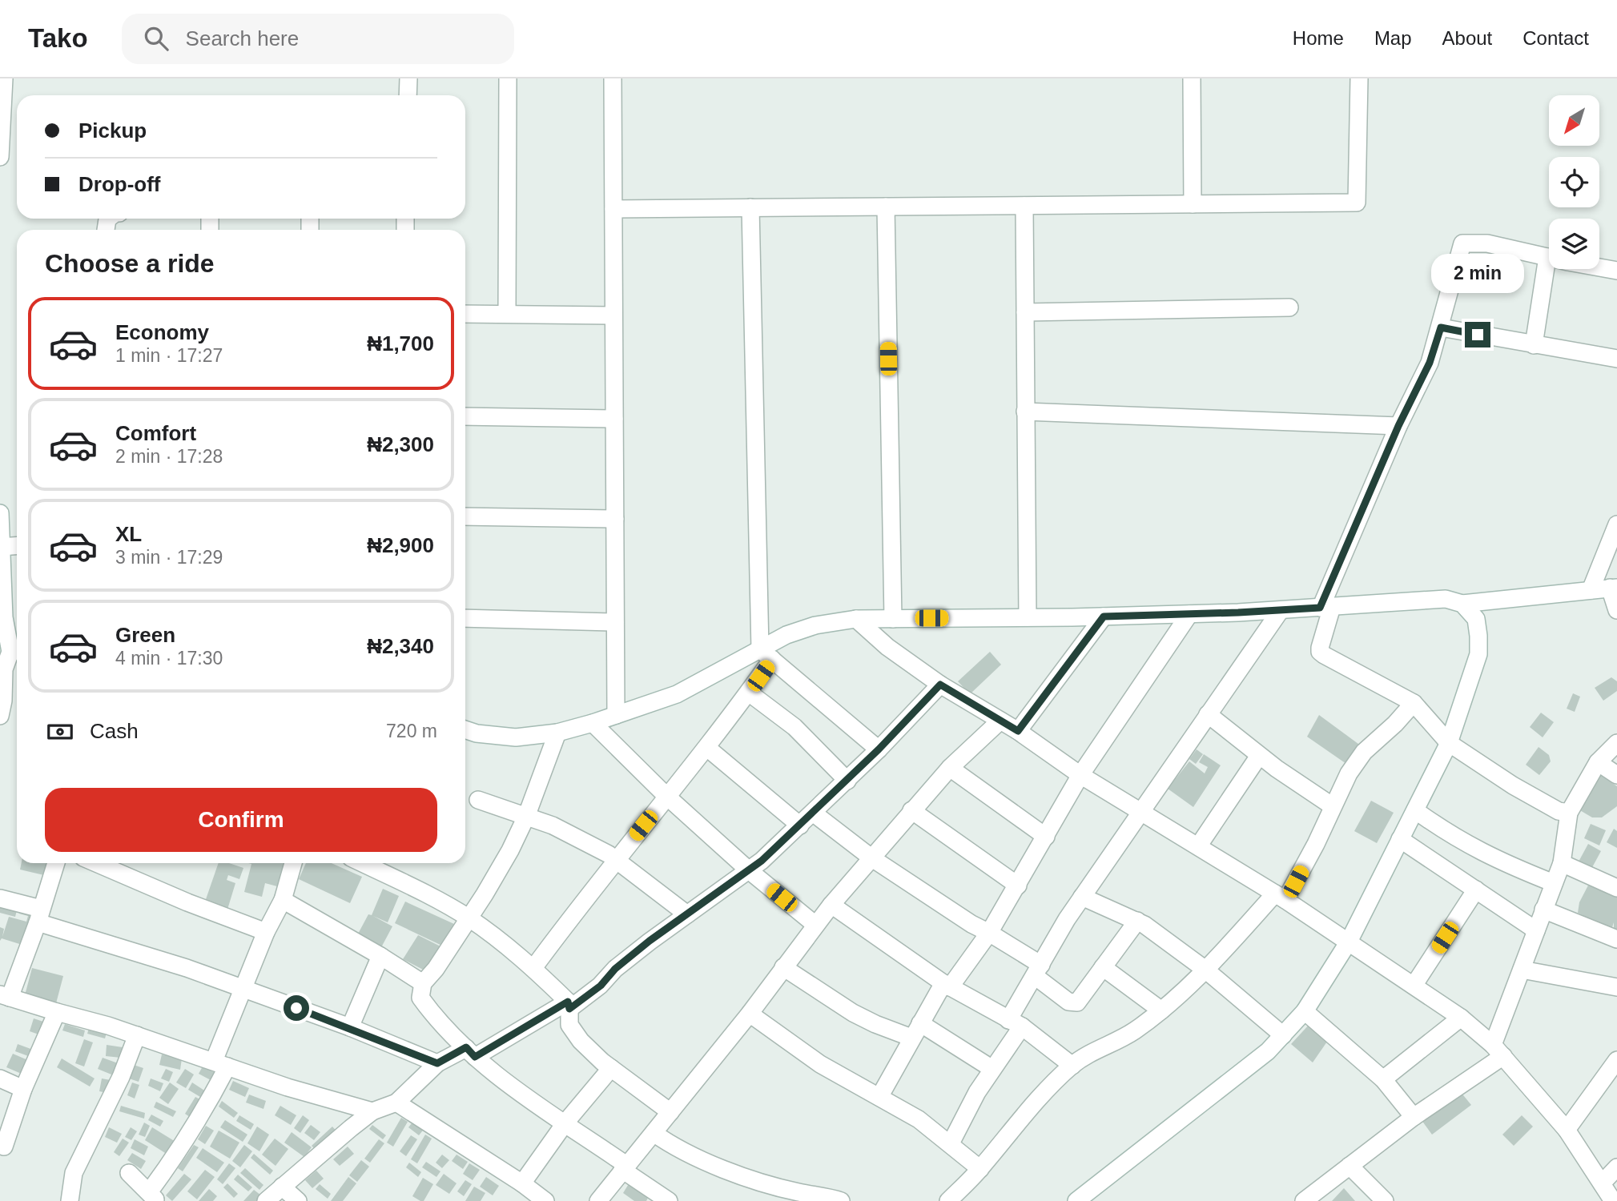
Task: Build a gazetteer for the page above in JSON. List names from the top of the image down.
{
  "north": "bottom left",
  "page": {
    "header": "Tako",
    "search": "Search here",
    "nav": [
      "Home",
      "Map",
      "About",
      "Contact"
    ],
    "banner": ["Pickup", "Drop-off"],
    "heading": "Choose a ride",
    "bubble": "2 min",
    "list": [
      {
        "name": "Economy",
        "note": "1 min · 17:27",
        "value": "₦1,700"
      },
      {
        "name": "Comfort",
        "note": "2 min · 17:28",
        "value": "₦2,300"
      },
      {
        "name": "XL",
        "note": "3 min · 17:29",
        "value": "₦2,900"
      },
      {
        "name": "Green",
        "note": "4 min · 17:30",
        "value": "₦2,340"
      }
    ],
    "pay": ["Cash", "720 m"],
    "buttons": "Confirm"
  }
}
